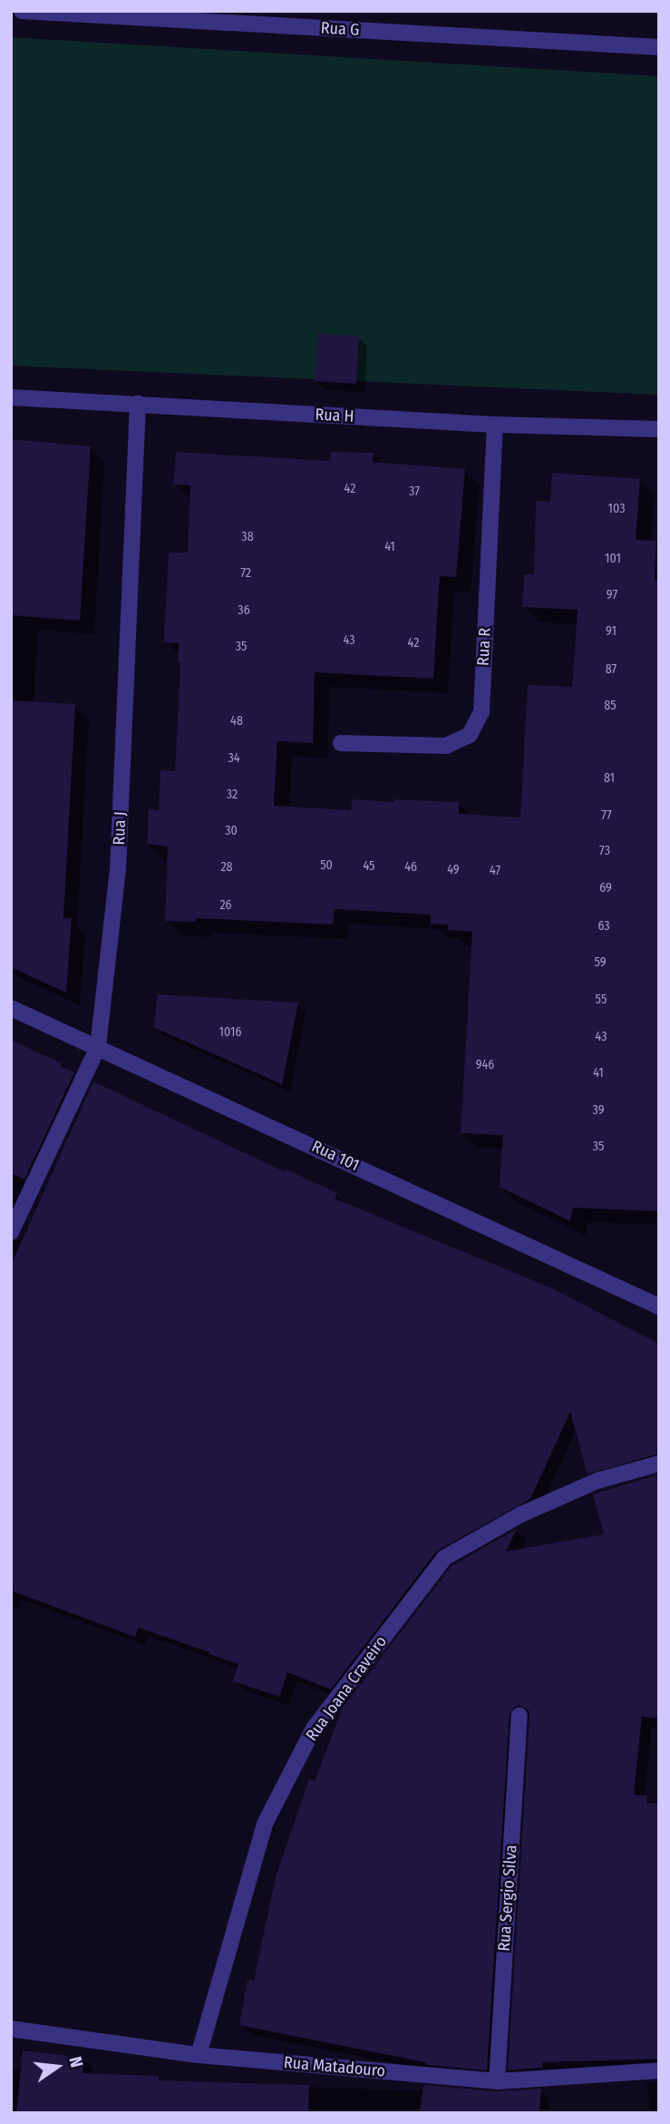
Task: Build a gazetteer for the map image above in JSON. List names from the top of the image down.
{
  "streets": {
    "street": [
      "Rua G",
      "Rua H",
      "Rua R",
      "Rua J",
      "Rua 101",
      "Rua Joana Craveiro",
      "Rua Sergio Silva",
      "Rua Matadouro"
    ]
  },
  "crossings": [
    ["Rua H", "Rua R"],
    ["Rua H", "Rua J"],
    ["Rua J", "Rua 101"],
    ["Rua Joana Craveiro", "Rua Matadouro"],
    ["Rua Sergio Silva", "Rua Matadouro"]
  ],
  "house_numbers": [
    "42",
    "37",
    "103",
    "38",
    "41",
    "101",
    "72",
    "97",
    "36",
    "91",
    "43",
    "42",
    "35",
    "87",
    "85",
    "48",
    "34",
    "81",
    "32",
    "77",
    "30",
    "73",
    "50",
    "45",
    "28",
    "46",
    "49",
    "47",
    "69",
    "26",
    "63",
    "59",
    "55",
    "1016",
    "43",
    "946",
    "41",
    "39",
    "35"
  ],
  "north": "right"
}
